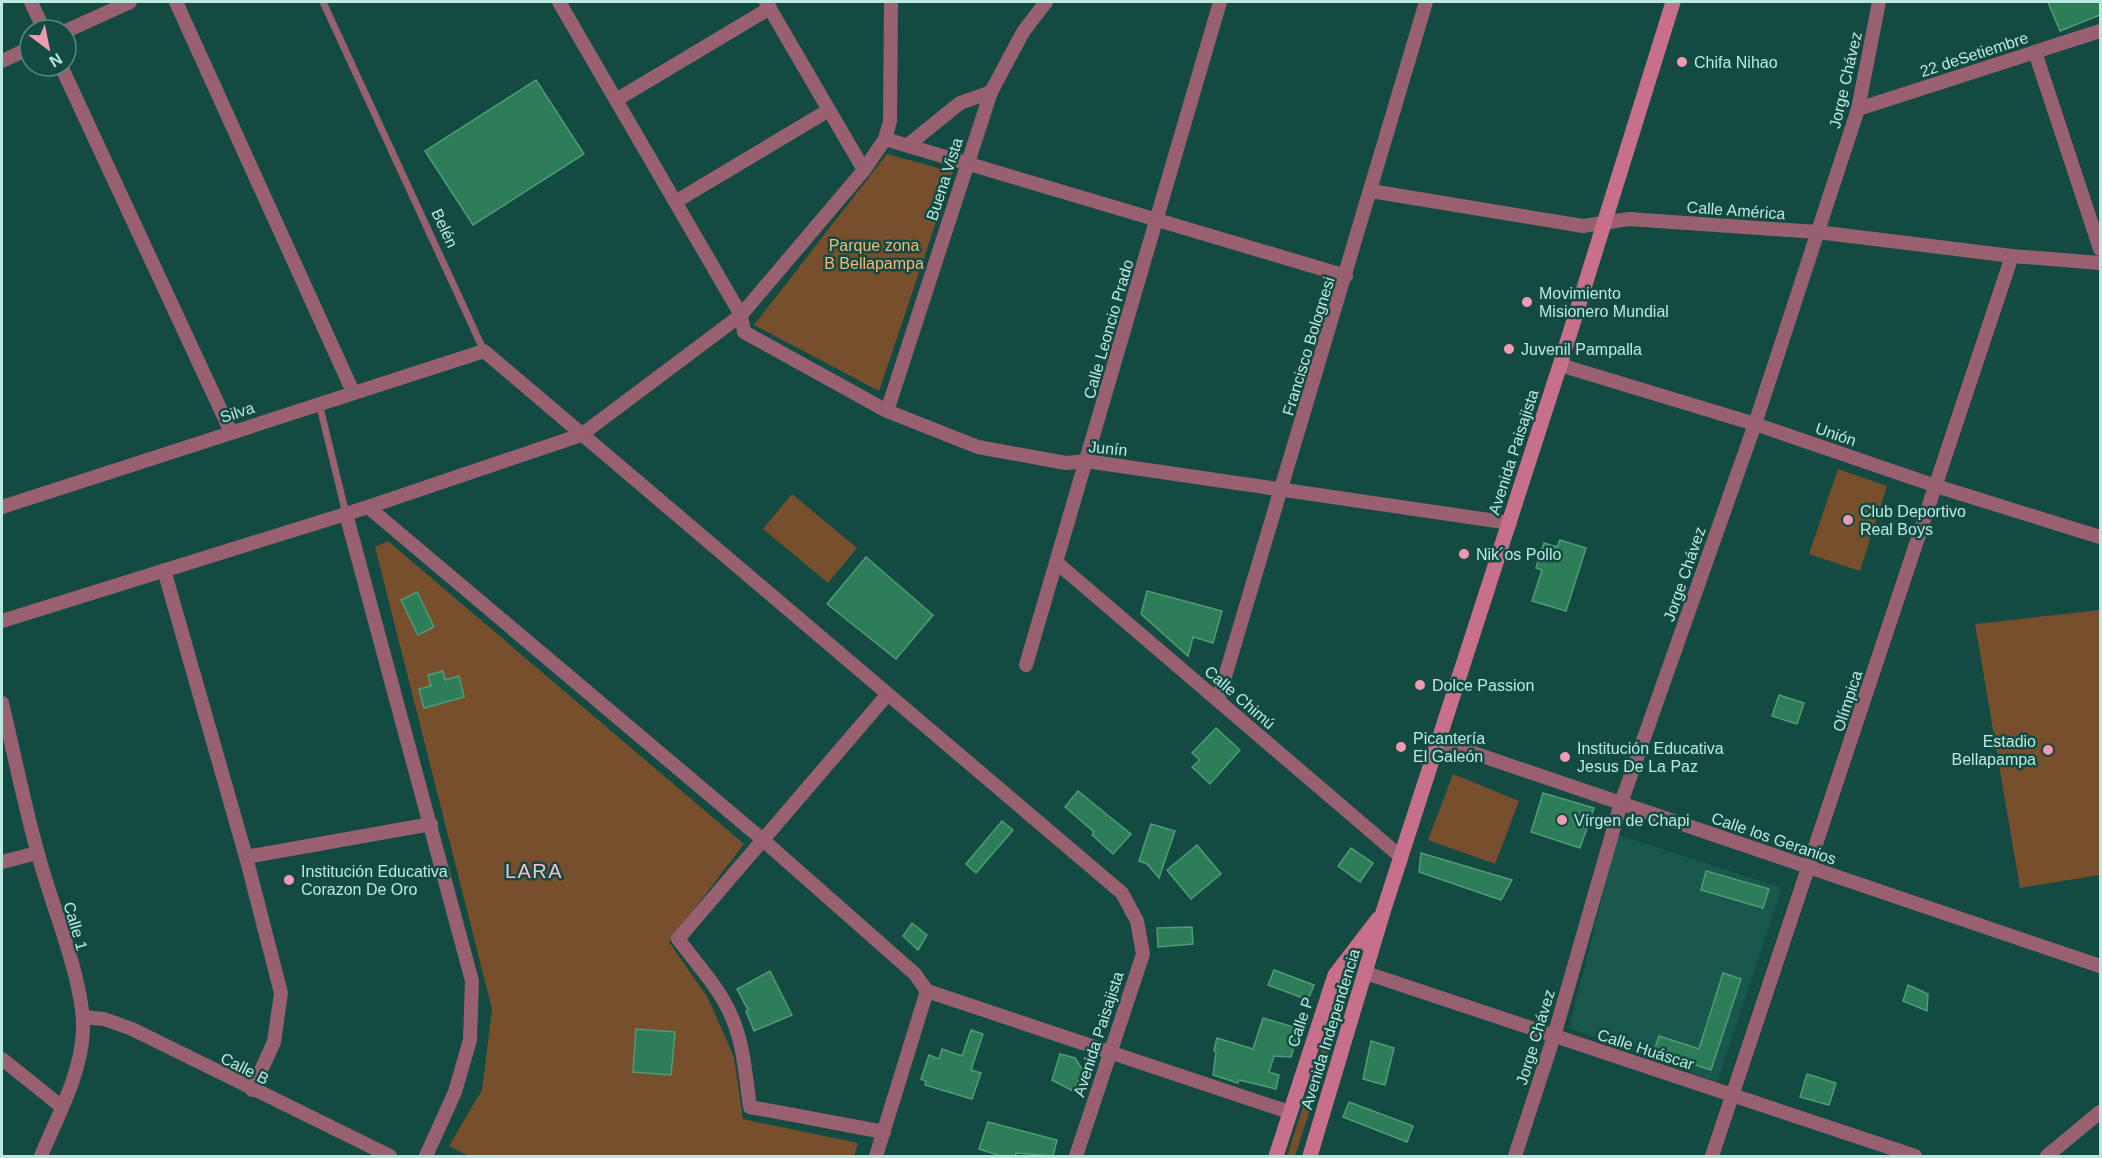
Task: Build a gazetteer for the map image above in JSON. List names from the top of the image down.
{
  "streets": {
    "main road": ["Avenida Paisajista", "Calle P", "Avenida Independencia"],
    "street": [
      "22 deSetiembre",
      "Jorge Chávez",
      "Buena Vista",
      "Calle América",
      "Belén",
      "Calle Leoncio Prado",
      "Francisco Bolognesi",
      "Silva",
      "Unión",
      "Junín",
      "Calle Chimú",
      "Olímpica",
      "Calle los Geranios",
      "Calle 1",
      "Calle Huáscar",
      "Calle B"
    ]
  },
  "crossings": [
    ["22 deSetiembre", "Jorge Chávez"],
    ["Jorge Chávez", "Calle América"],
    ["Jorge Chávez", "Unión"],
    ["Jorge Chávez", "Calle los Geranios"],
    ["Jorge Chávez", "Calle Huáscar"],
    ["Buena Vista", "Junín"],
    ["Calle América", "Francisco Bolognesi"],
    ["Calle América", "Avenida Paisajista"],
    ["Calle América", "Olímpica"],
    ["Belén", "Silva"],
    ["Belén", "Avenida Paisajista"],
    ["Calle Leoncio Prado", "Junín"],
    ["Calle Leoncio Prado", "Calle Chimú"],
    ["Francisco Bolognesi", "Junín"],
    ["Francisco Bolognesi", "Calle Chimú"],
    ["Unión", "Avenida Paisajista"],
    ["Unión", "Olímpica"],
    ["Junín", "Avenida Paisajista"],
    ["Avenida Paisajista", "Calle Chimú"],
    ["Avenida Paisajista", "Calle los Geranios"],
    ["Avenida Paisajista", "Calle P"],
    ["Avenida Paisajista", "Avenida Independencia"],
    ["Olímpica", "Calle los Geranios"],
    ["Olímpica", "Calle Huáscar"],
    ["Calle 1", "Calle B"],
    ["Calle P", "Avenida Independencia"],
    ["Avenida Independencia", "Calle Huáscar"]
  ],
  "districts": ["LARA"],
  "parks": ["Parque zona B Bellapampa"],
  "places": [
    "Chifa Nihao",
    "Movimiento Misionero Mundial",
    "Juvenil Pampalla",
    "Club Deportivo Real Boys",
    "Nik´os Pollo",
    "Dolce Passion",
    "Picantería El Galeón",
    "Estadio Bellapampa",
    "Institución Educativa Jesus De La Paz",
    "Vírgen de Chapi",
    "Institución Educativa Corazon De Oro"
  ],
  "north": "bottom right"
}
